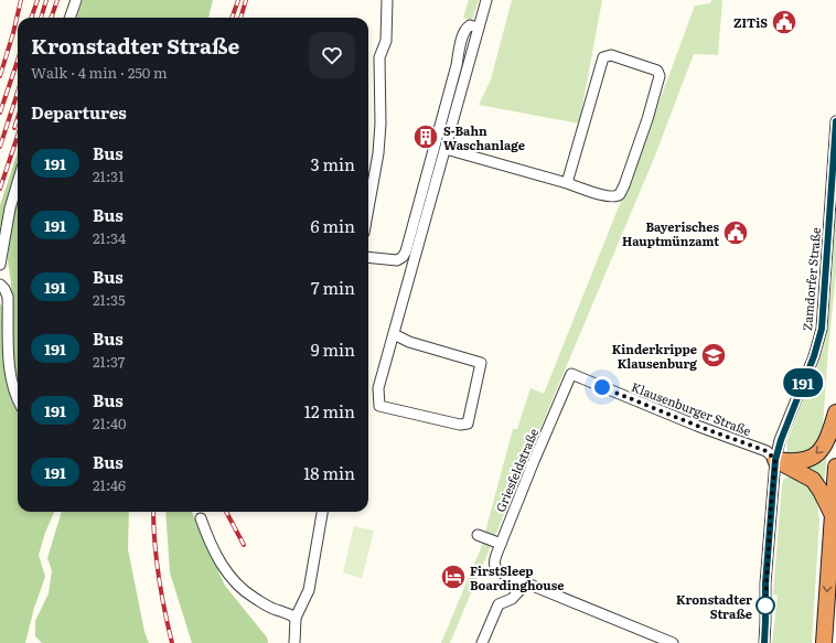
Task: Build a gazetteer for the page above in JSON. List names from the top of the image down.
{
  "streets": {
    "street": ["Zamdorfer Straße", "Klausenburger Straße", "Griesfeldstraße"]
  },
  "crossings": [
    ["Zamdorfer Straße", "Klausenburger Straße"],
    ["Klausenburger Straße", "Griesfeldstraße"]
  ],
  "places": {
    "public building": ["ZITiS", "Bayerisches Hauptmünzamt"],
    "building": ["S-Bahn Waschanlage"],
    "school or university": ["Kinderkrippe Klausenburg"],
    "hotel": ["FirstSleep Boardinghouse"],
    "other": ["Kronstadter Straße"]
  },
  "lines": ["bus line 191"],
  "page": {
    "on_map": "191",
    "heading": [
      ["Kronstadter Straße", "Walk · 4 min · 250 m"],
      "Departures"
    ],
    "list": [
      {
        "mark": "191",
        "name": "Bus",
        "note": "21:31",
        "value": "3 min"
      },
      {
        "mark": "191",
        "name": "Bus",
        "note": "21:34",
        "value": "6 min"
      },
      {
        "mark": "191",
        "name": "Bus",
        "note": "21:35",
        "value": "7 min"
      },
      {
        "mark": "191",
        "name": "Bus",
        "note": "21:37",
        "value": "9 min"
      },
      {
        "mark": "191",
        "name": "Bus",
        "note": "21:40",
        "value": "12 min"
      },
      {
        "mark": "191",
        "name": "Bus",
        "note": "21:46",
        "value": "18 min"
      }
    ]
  }
}
